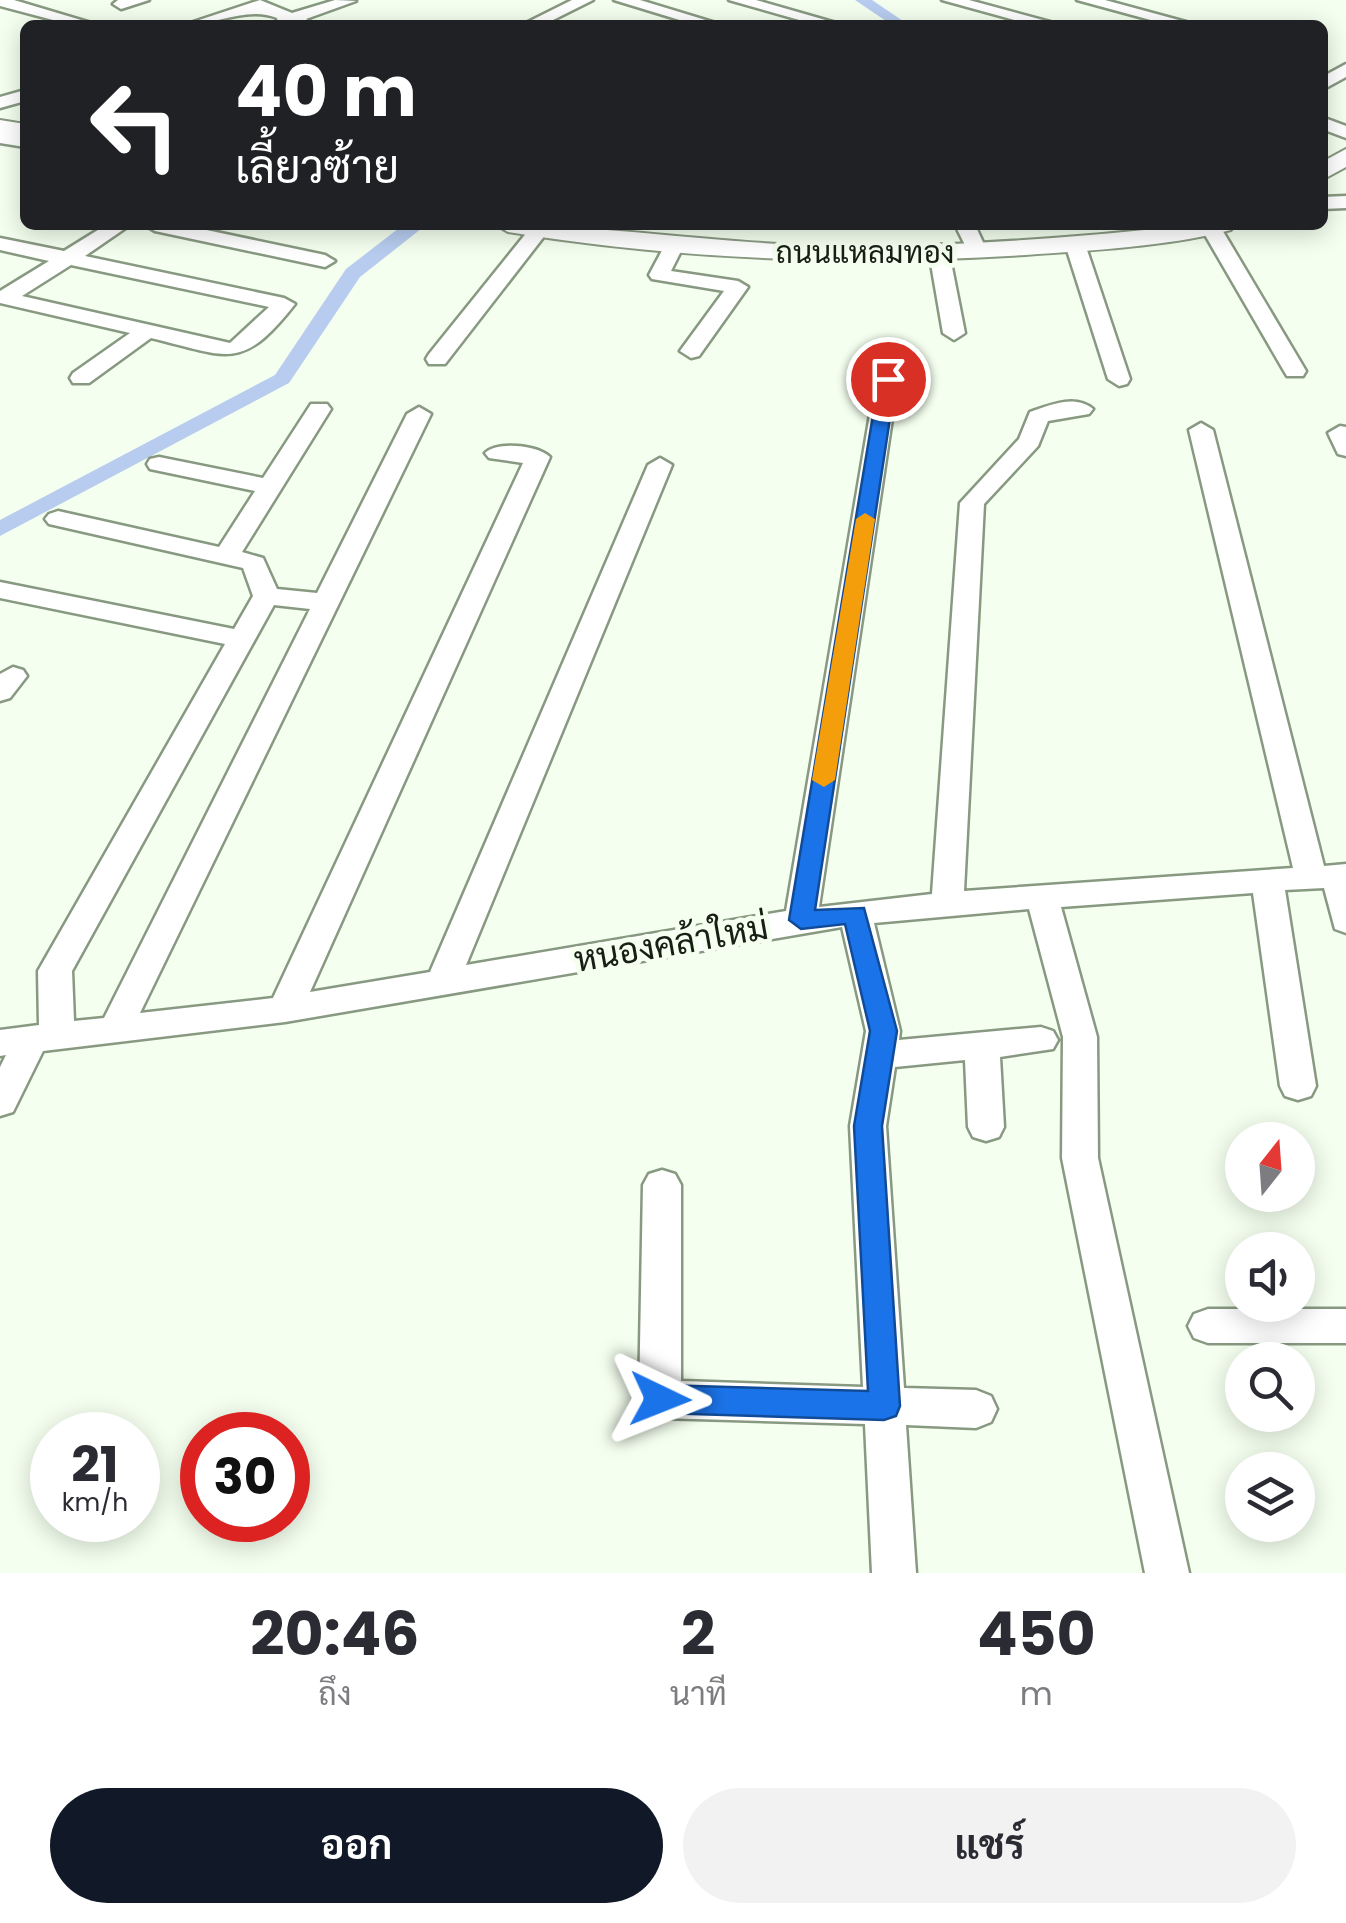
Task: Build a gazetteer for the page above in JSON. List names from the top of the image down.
{
  "streets": {
    "main road": ["ถนนแหลมทอง"],
    "street": ["หนองคล้าใหม่"]
  },
  "north": "top",
  "page": {
    "turn": ["40 m", "เลี้ยวซ้าย"],
    "speed": "21 km/h",
    "limit": "30",
    "eta": [
      "20:46",
      "ถึง",
      "2",
      "นาที",
      "450",
      "m"
    ],
    "buttons": ["ออก", "แชร์"]
  }
}
